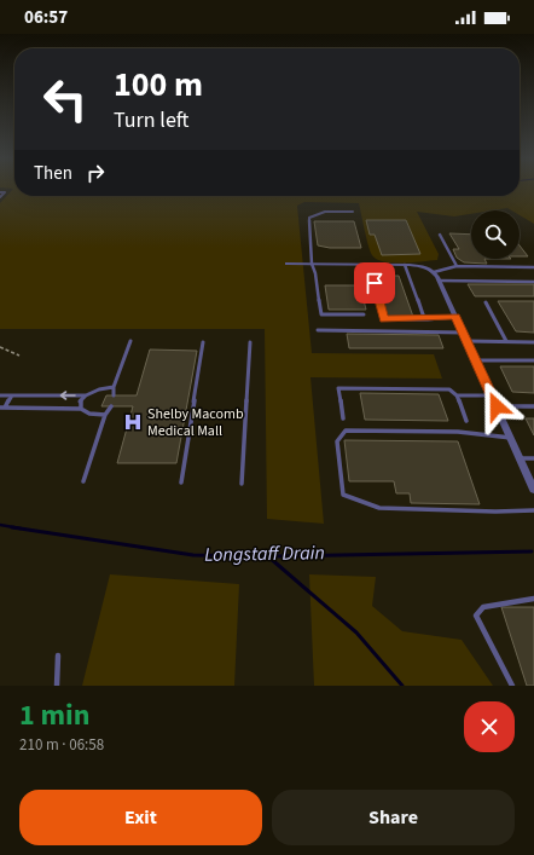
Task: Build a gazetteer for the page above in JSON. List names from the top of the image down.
{
  "water": ["Longstaff Drain"],
  "places": {
    "hospital": ["Shelby Macomb Medical Mall"]
  },
  "page": {
    "status": "06:57",
    "turn": ["100 m", "Turn left"],
    "then": "Then",
    "heading": ["1 min", "210 m · 06:58"],
    "buttons": ["Exit", "Share"]
  }
}
